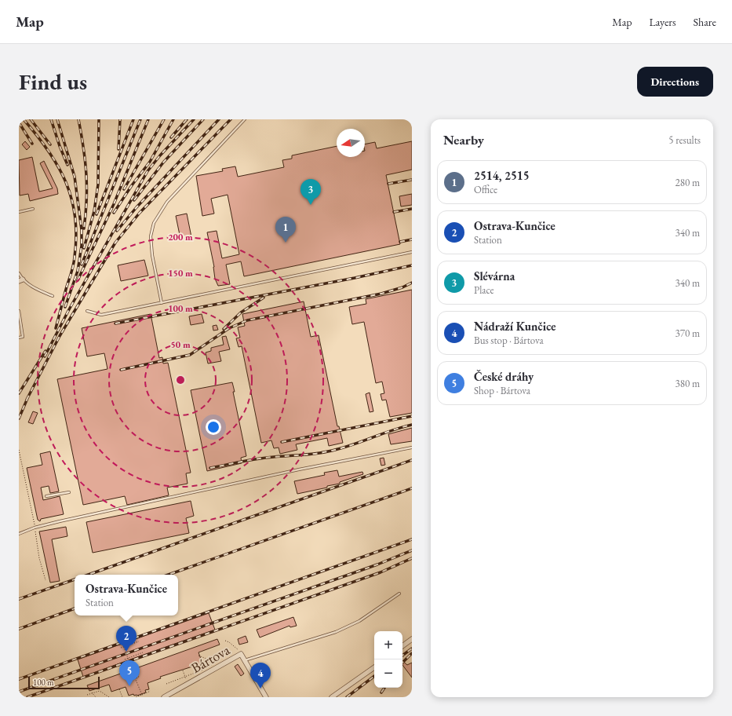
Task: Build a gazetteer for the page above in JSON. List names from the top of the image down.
{
  "streets": {
    "street": ["Bártova"]
  },
  "scale_bar": "100 m",
  "north": "left",
  "page": {
    "header": "Map",
    "nav": ["Map", "Layers", "Share"],
    "buttons": "Directions",
    "title": "Find us",
    "heading": ["Nearby", "5 results"],
    "list": [
      {
        "mark": "1",
        "name": "2514, 2515",
        "note": "Office",
        "value": "280 m"
      },
      {
        "mark": "2",
        "name": "Ostrava-Kunčice",
        "note": "Station",
        "value": "340 m"
      },
      {
        "mark": "3",
        "name": "Slévárna",
        "note": "Place",
        "value": "340 m"
      },
      {
        "mark": "4",
        "name": "Nádraží Kunčice",
        "note": "Bus stop · Bártova",
        "value": "370 m"
      },
      {
        "mark": "5",
        "name": "České dráhy",
        "note": "Shop · Bártova",
        "value": "380 m"
      }
    ],
    "pins": [
      "3",
      "1",
      "2",
      "5",
      "4"
    ],
    "popup": ["Ostrava-Kunčice", "Station"],
    "map_buttons": ["+", "−"],
    "scale": "100 m"
  },
  "rings": [
    "200 m",
    "150 m",
    "100 m",
    "50 m"
  ]
}
